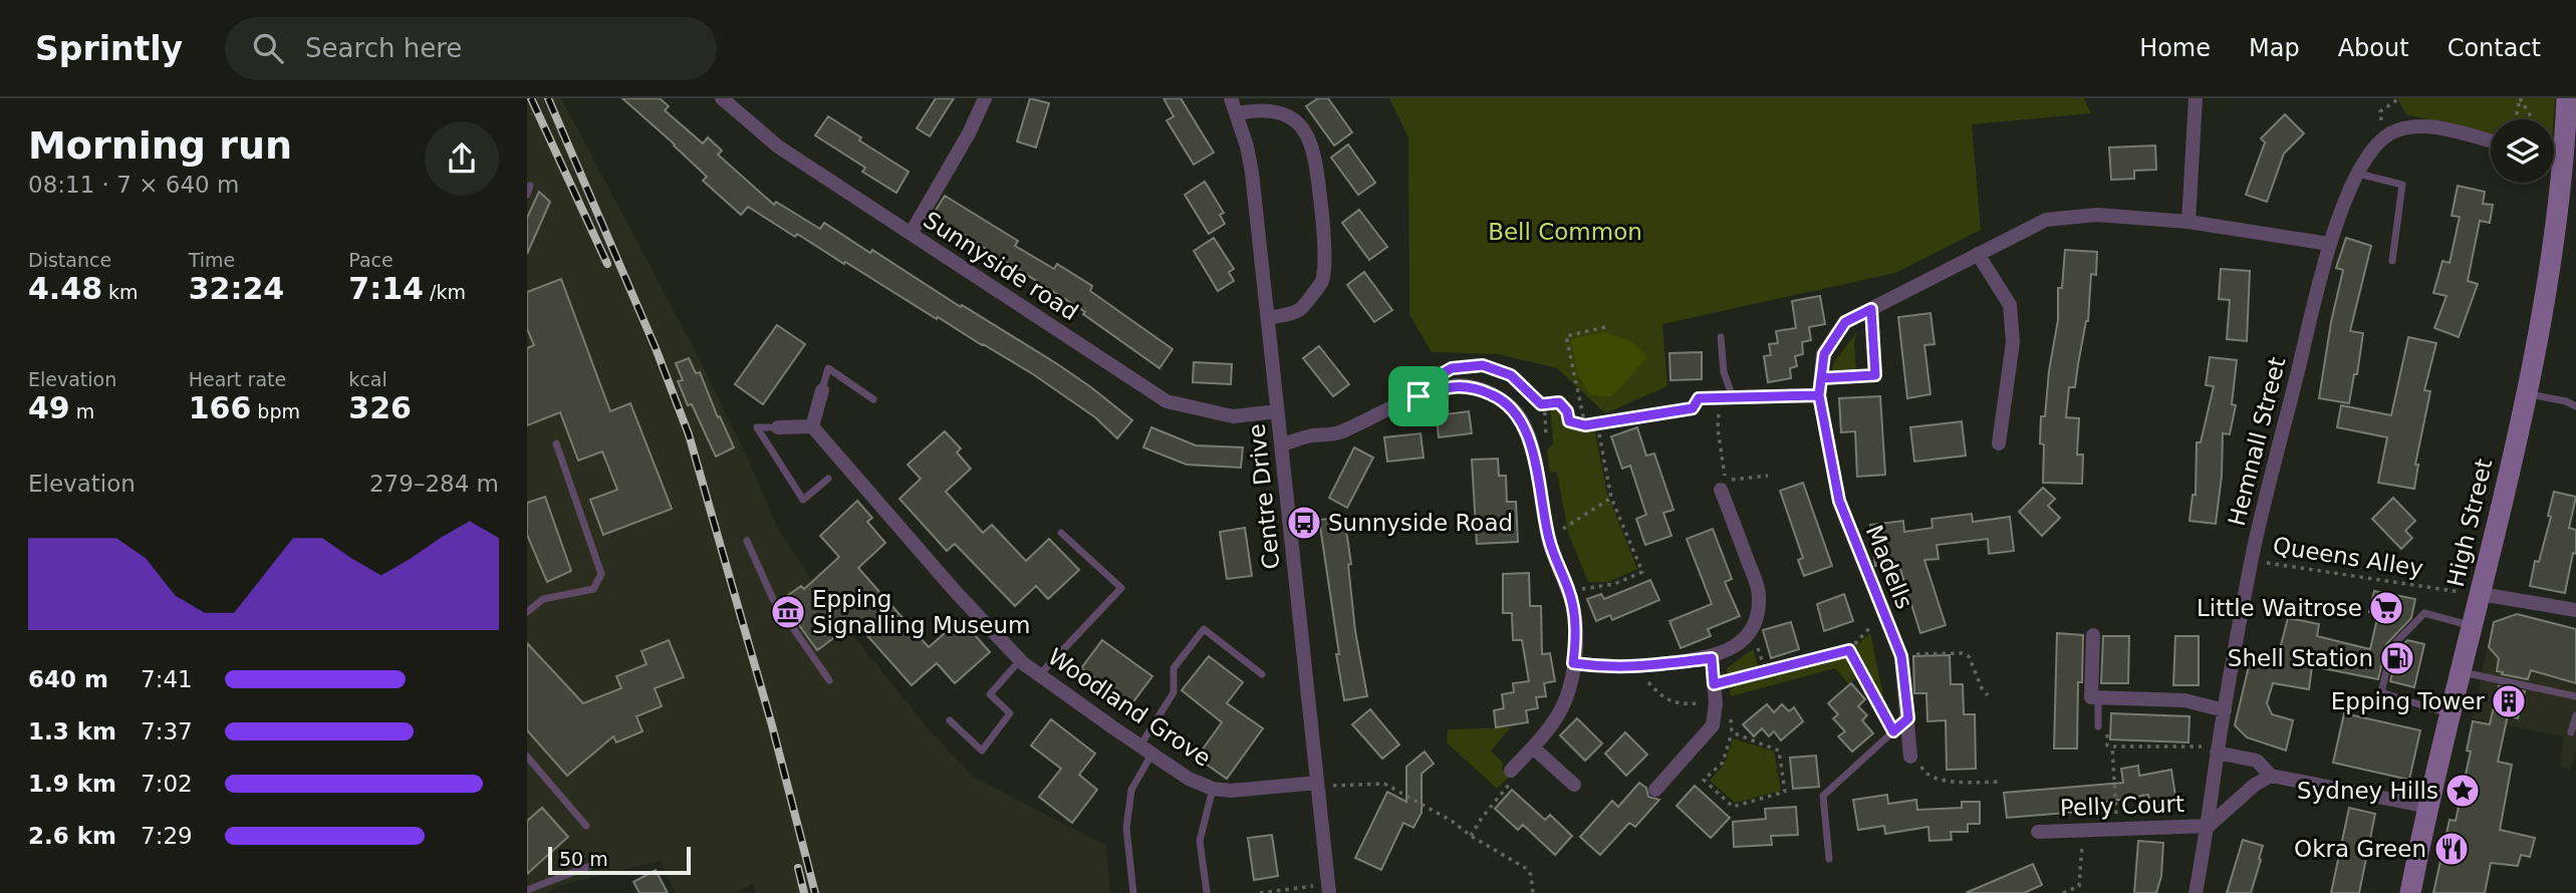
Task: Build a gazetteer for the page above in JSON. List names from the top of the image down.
{
  "streets": {
    "main road": ["High Street"],
    "street": [
      "Sunnyside road",
      "Hemnall Street",
      "Centre Drive",
      "Madells",
      "Woodland Grove",
      "Pelly Court"
    ],
    "path": ["Queens Alley"]
  },
  "crossings": [
    ["Sunnyside road", "Centre Drive"],
    ["Hemnall Street", "Queens Alley"],
    ["Hemnall Street", "Madells"],
    ["Hemnall Street", "Pelly Court"],
    ["Centre Drive", "Woodland Grove"],
    ["High Street", "Queens Alley"]
  ],
  "parks": ["Bell Common"],
  "places": {
    "bus stop": ["Sunnyside Road"],
    "supermarket": ["Little Waitrose"],
    "museum": ["Epping Signalling Museum"],
    "fuel station": ["Shell Station"],
    "building": ["Epping Tower"],
    "place": ["Sydney Hills"],
    "restaurant": ["Okra Green"]
  },
  "scale_bar": "50 m",
  "page": {
    "header": "Sprintly",
    "search": "Search here",
    "nav": [
      "Home",
      "Map",
      "About",
      "Contact"
    ],
    "heading": ["Morning run", "08:11 · 7 × 640 m"],
    "stats": [
      ["Distance", "4.48 km"],
      ["Time", "32:24"],
      ["Pace", "7:14 /km"],
      ["Elevation", "49 m"],
      ["Heart rate", "166 bpm"],
      ["kcal", "326"]
    ],
    "chart": ["Elevation", "279–284 m"],
    "list": [
      {
        "name": "640 m",
        "note": "7:41"
      },
      {
        "name": "1.3 km",
        "note": "7:37"
      },
      {
        "name": "1.9 km",
        "note": "7:02"
      },
      {
        "name": "2.6 km",
        "note": "7:29"
      }
    ],
    "scale": "50 m"
  }
}
